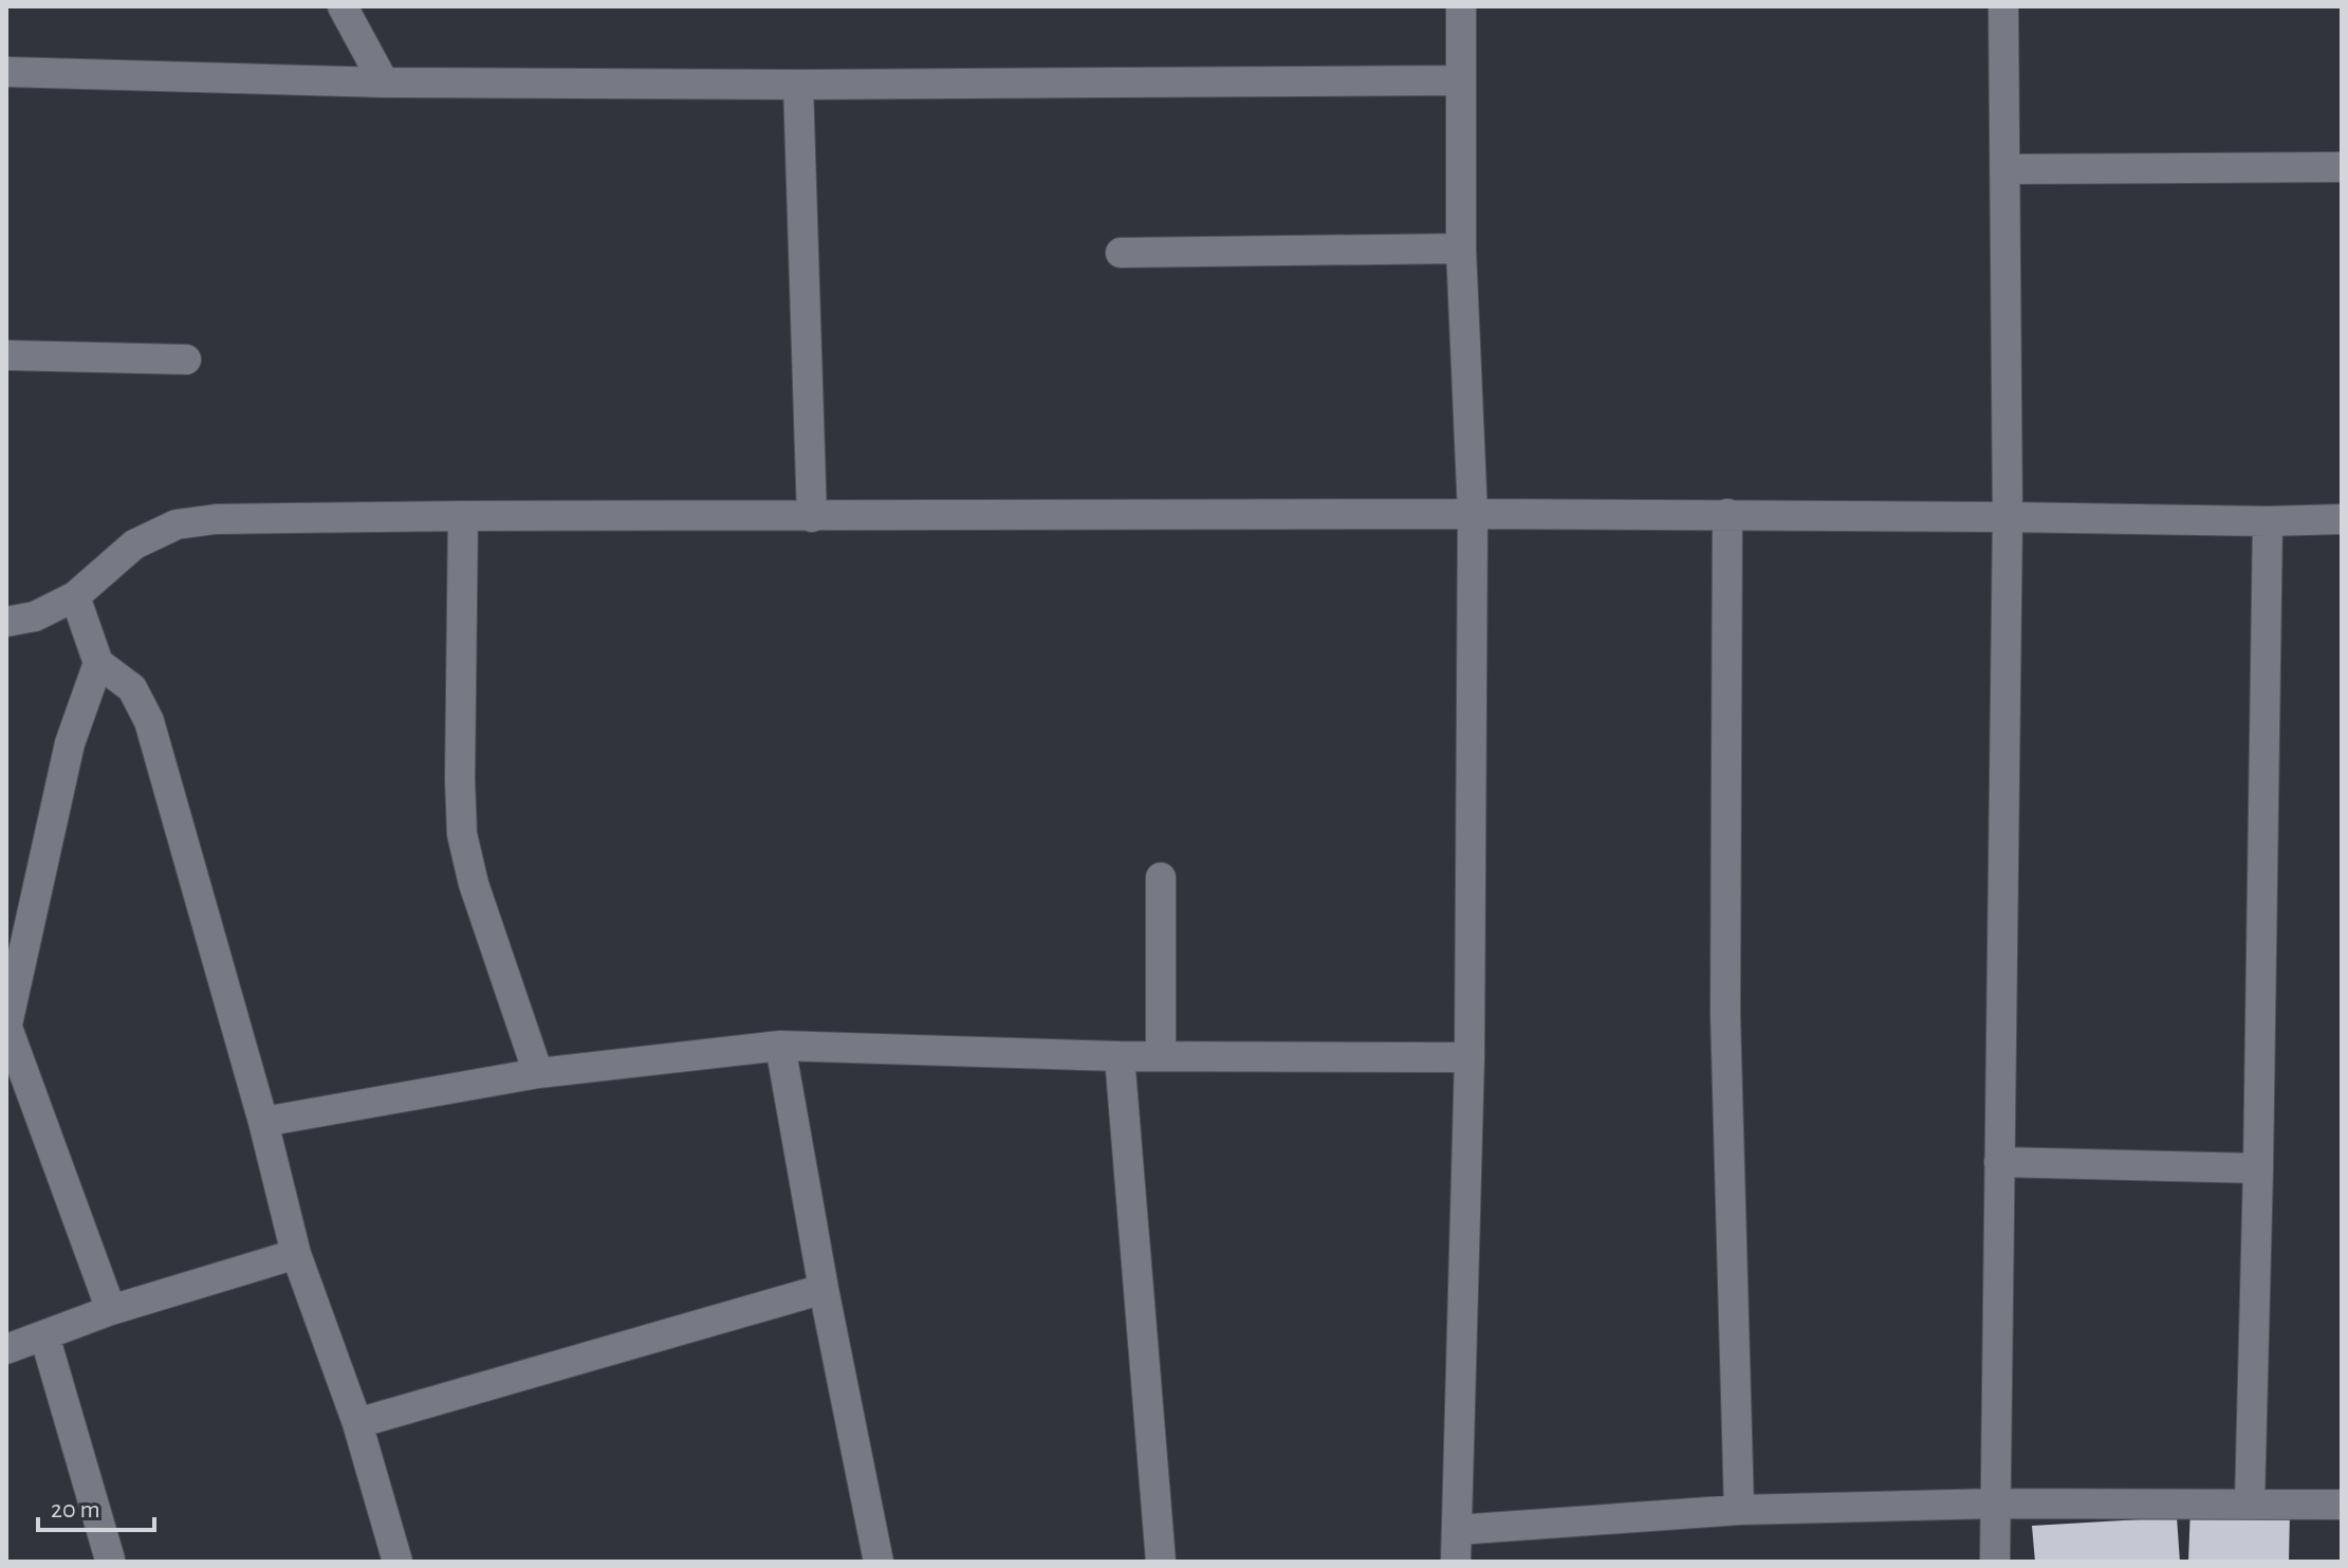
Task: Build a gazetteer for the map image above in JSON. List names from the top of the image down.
{
  "scale_bar": "20 m"
}
